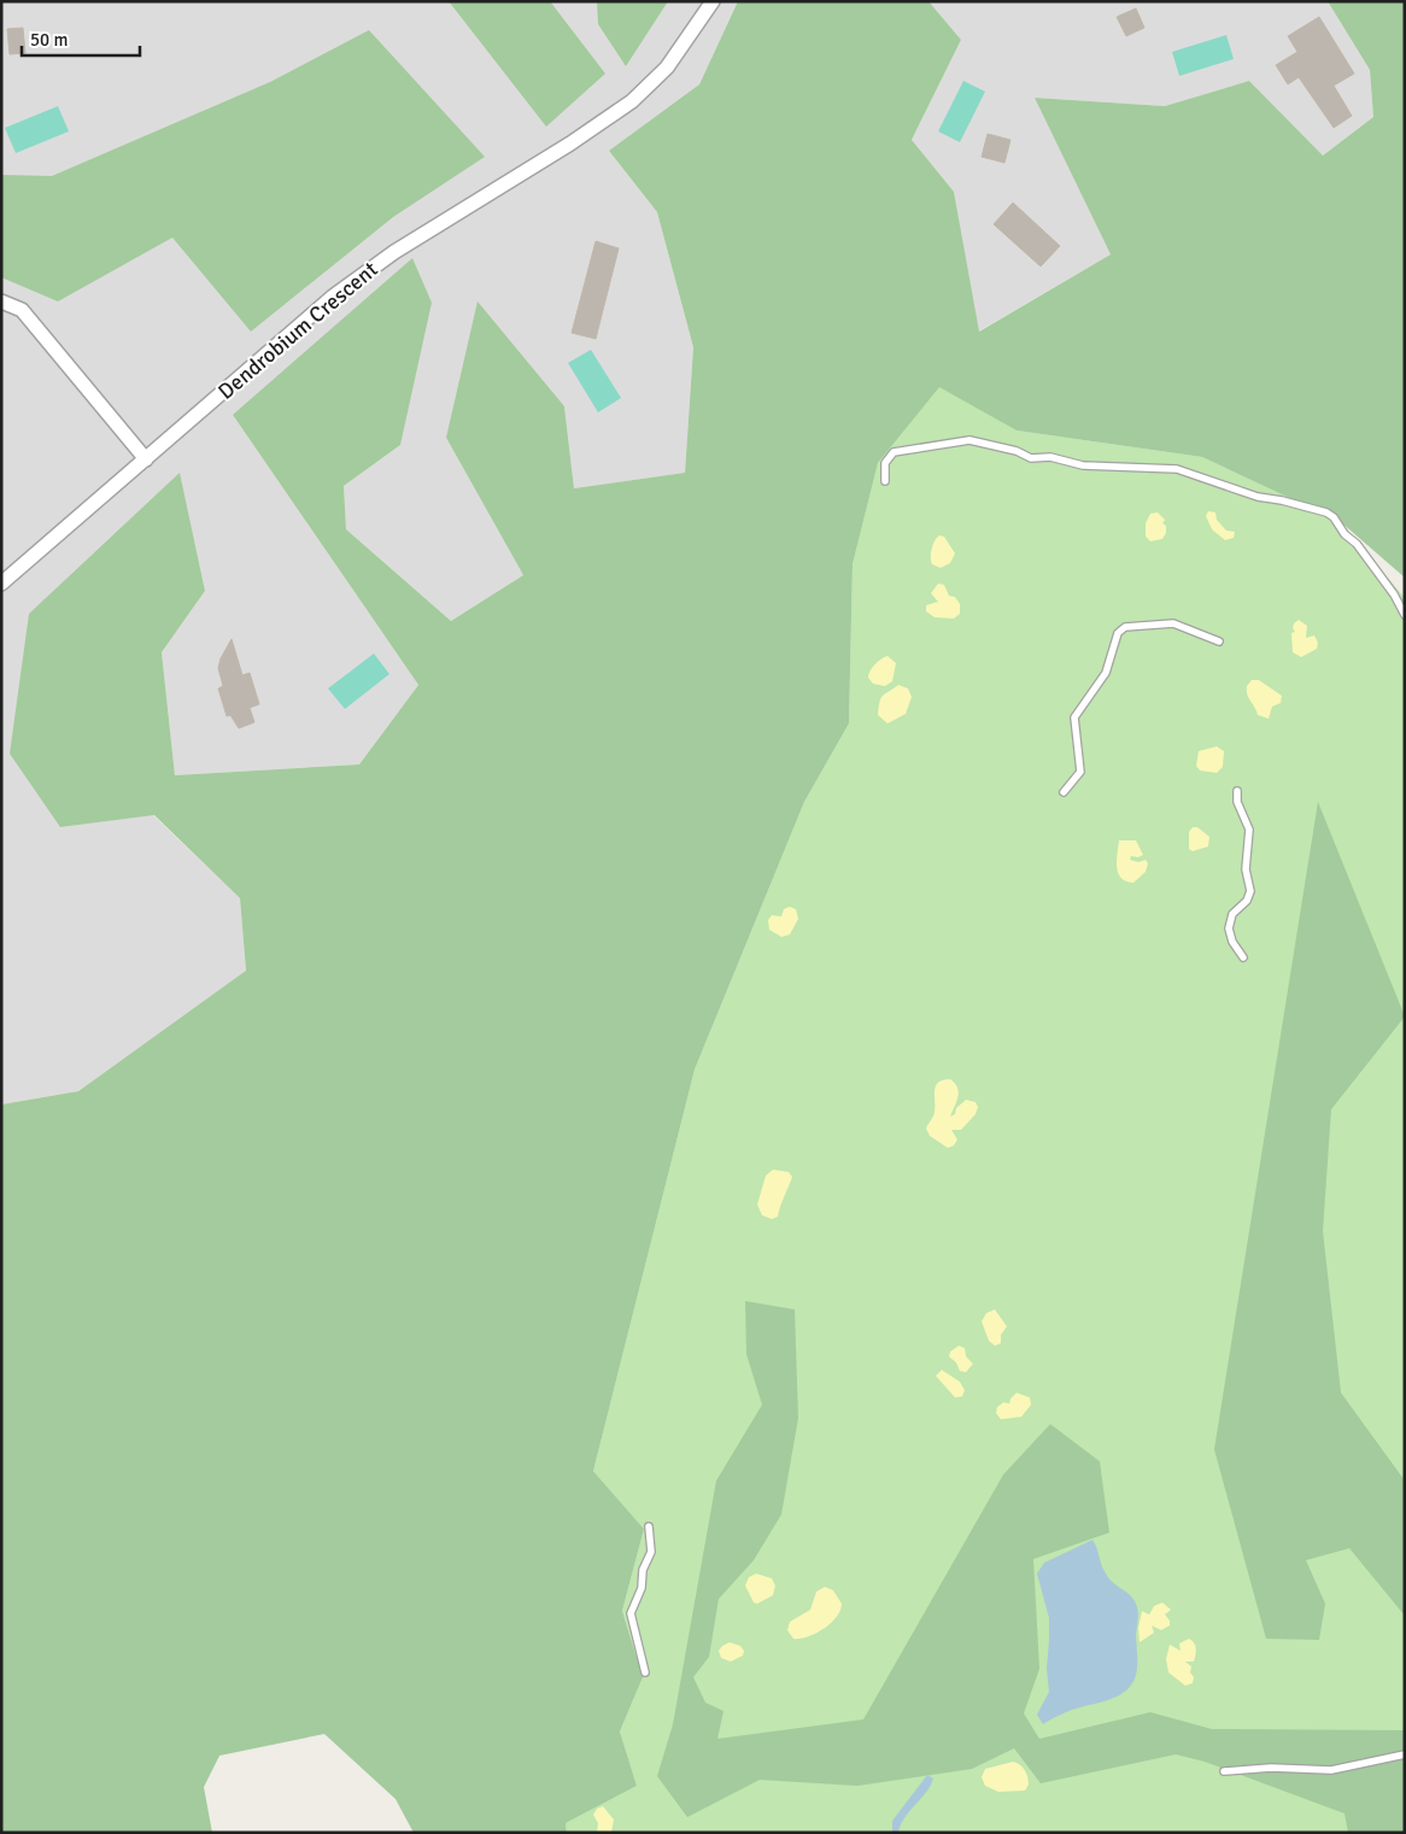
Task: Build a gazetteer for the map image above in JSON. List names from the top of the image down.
{
  "streets": {
    "street": ["Dendrobium Crescent"]
  },
  "scale_bar": "50 m"
}
